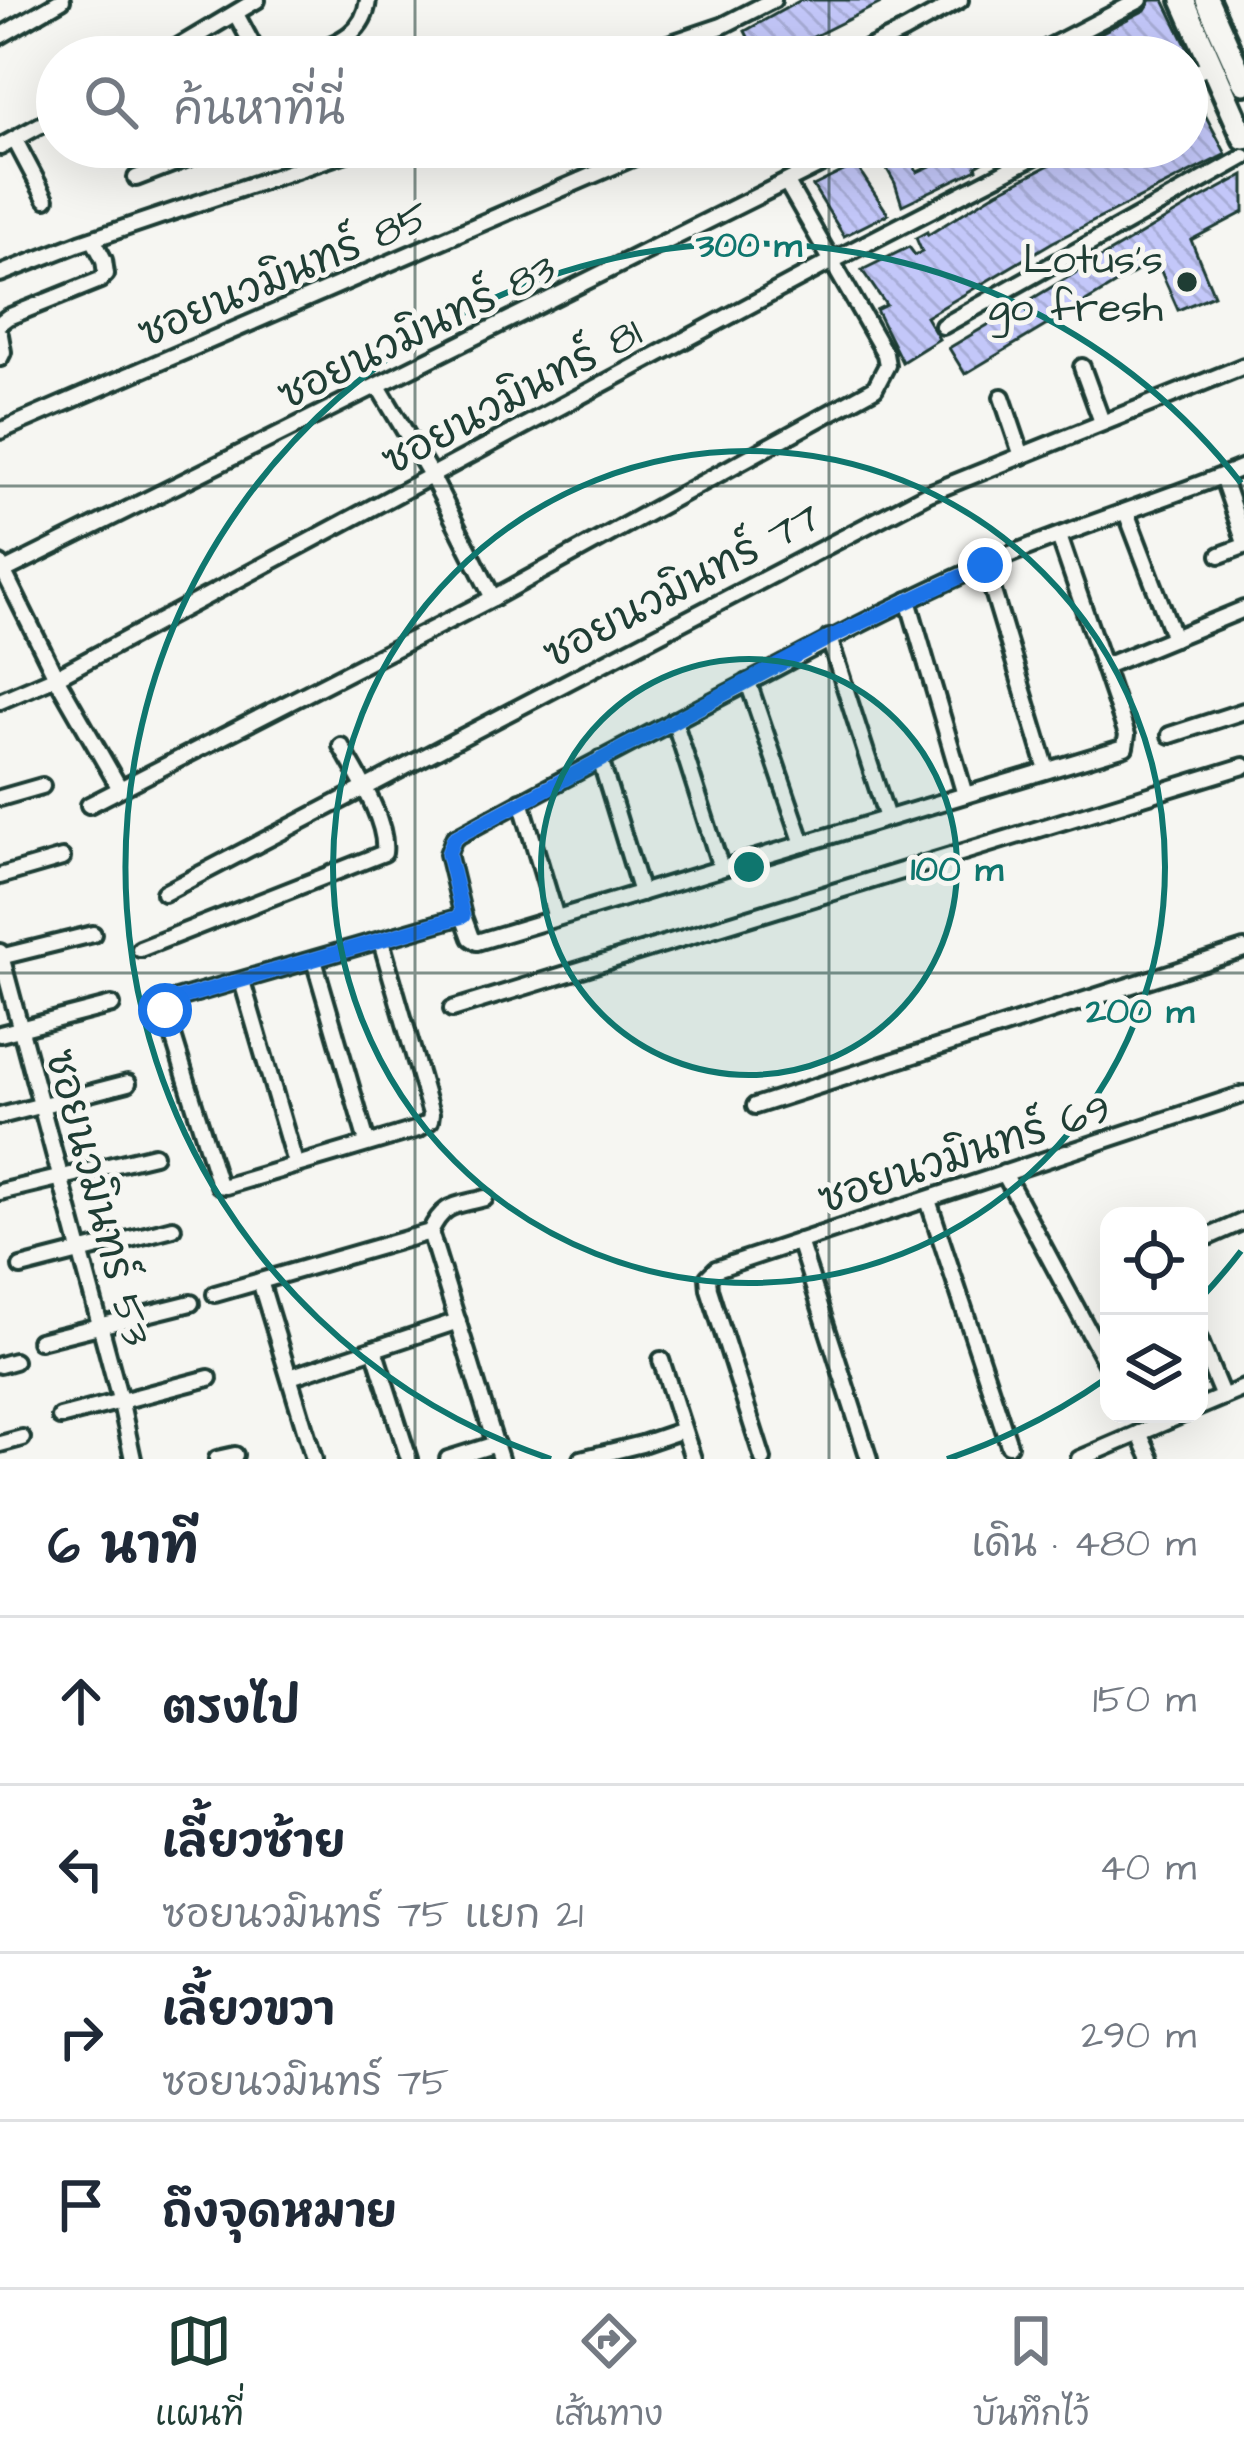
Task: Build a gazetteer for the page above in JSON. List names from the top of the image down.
{
  "streets": {
    "street": [
      "ซอยนวมินทร์ 85",
      "ซอยนวมินทร์ 83",
      "ซอยนวมินทร์ 81",
      "ซอยนวมินทร์ 77",
      "ซอยนวมินทร์ 69",
      "ซอยนวมินทร์ 53"
    ]
  },
  "crossings": [
    ["ซอยนวมินทร์ 83", "ซอยนวมินทร์ 81"]
  ],
  "places": ["Lotus's go fresh"],
  "page": {
    "search": "ค้นหาที่นี่",
    "heading": ["6 นาที", "เดิน · 480 m"],
    "list": [
      ["ตรงไป", "150 m"],
      ["เลี้ยวซ้าย", "ซอยนวมินทร์ 75 แยก 21", "40 m"],
      ["เลี้ยวขวา", "ซอยนวมินทร์ 75", "290 m"],
      "ถึงจุดหมาย"
    ],
    "nav": ["แผนที่", "เส้นทาง", "บันทึกไว้"]
  },
  "rings": ["300 m", "100 m", "200 m"]
}
